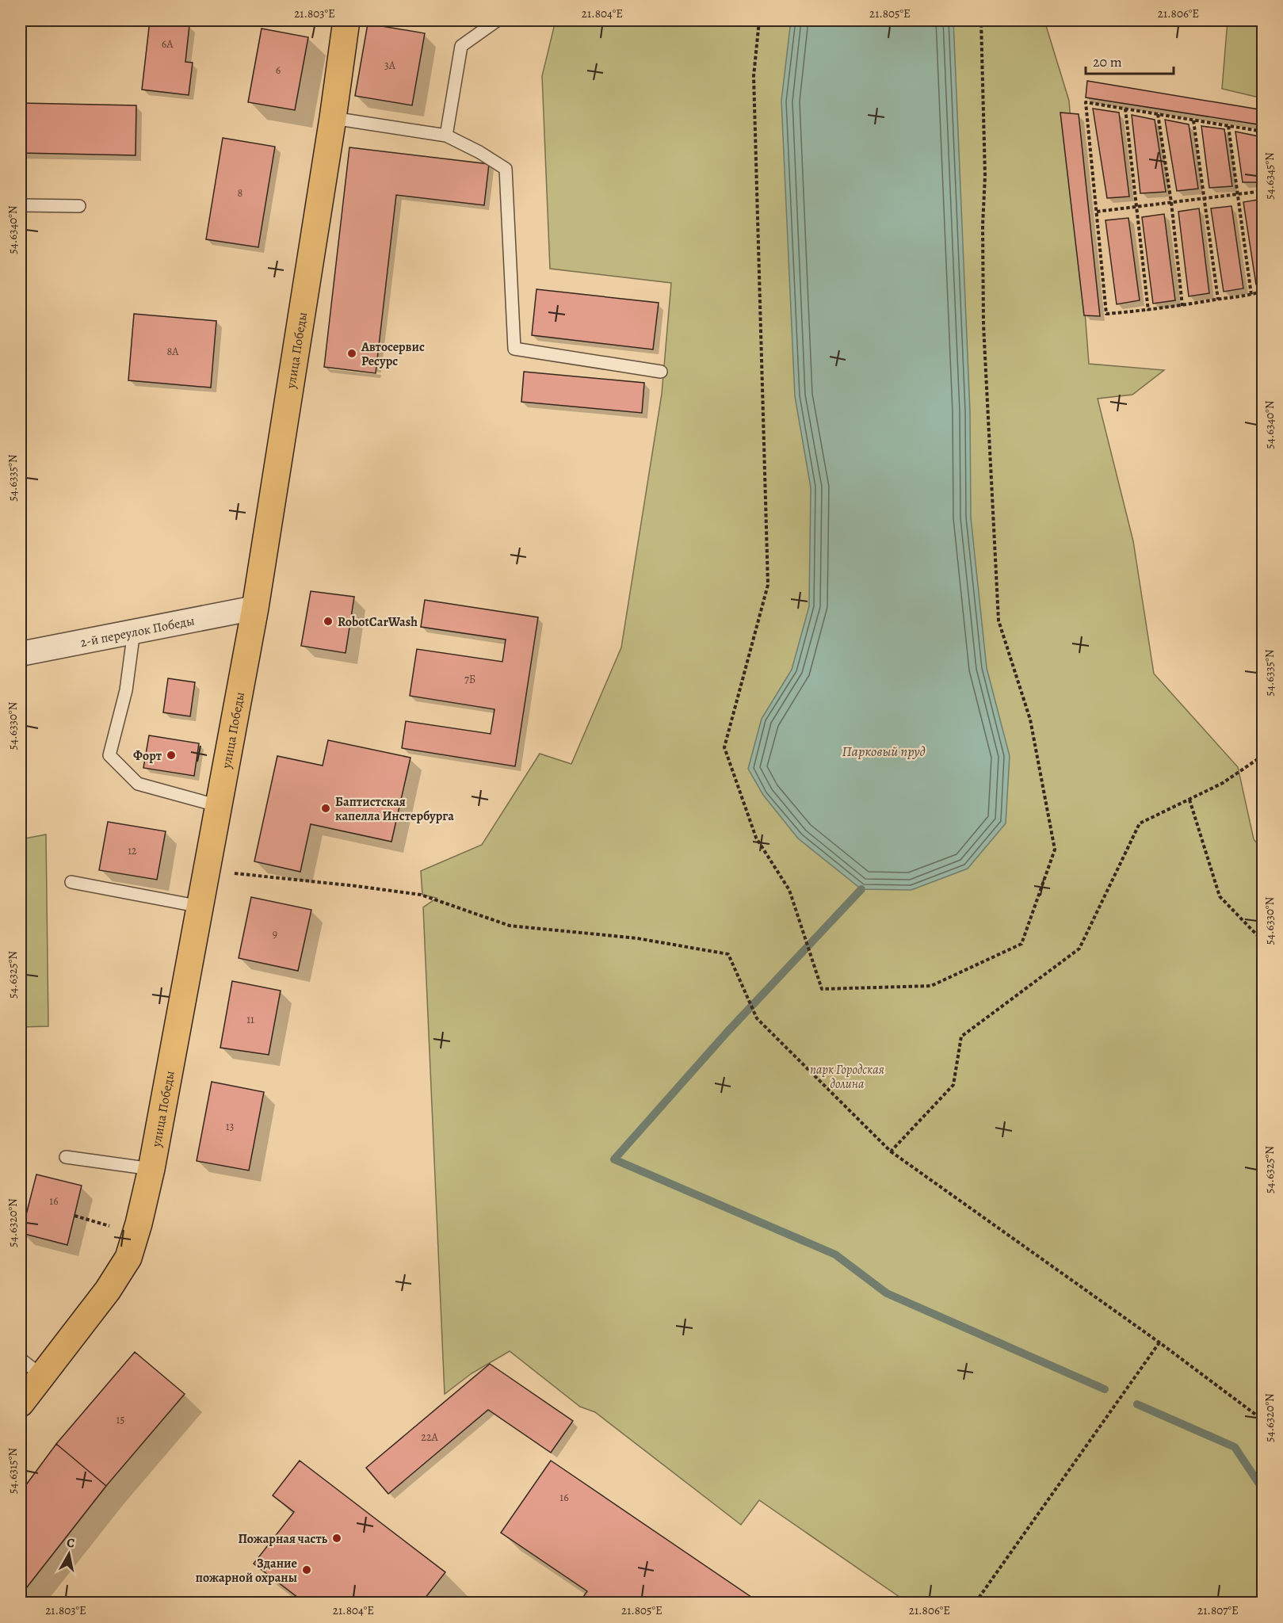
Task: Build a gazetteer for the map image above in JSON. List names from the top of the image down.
{
  "streets": {
    "highway": ["улица Победы"],
    "street": ["2-й переулок Победы"]
  },
  "crossings": [
    ["улица Победы", "2-й переулок Победы"]
  ],
  "water": ["Парковый пруд"],
  "parks": ["парк Городская долина"],
  "places": [
    "Автосервис Ресурс",
    "RobotCarWash",
    "Форт",
    "Баптистская капелла Инстербурга",
    "Пожарная часть",
    "Здание пожарной охраны"
  ],
  "house_numbers": [
    "6А",
    "3А",
    "6",
    "8",
    "8А",
    "7Б",
    "12",
    "9",
    "11",
    "13",
    "16",
    "15",
    "22А",
    "16"
  ],
  "scale_bar": "20 m",
  "north": "top",
  "coordinates": [
    "21.803°E",
    "21.804°E",
    "21.805°E",
    "21.806°E",
    "54.6345°N",
    "54.6340°N",
    "54.6335°N",
    "54.6330°N",
    "54.6325°N",
    "54.6320°N",
    "54.6315°N",
    "21.807°E"
  ]
}
